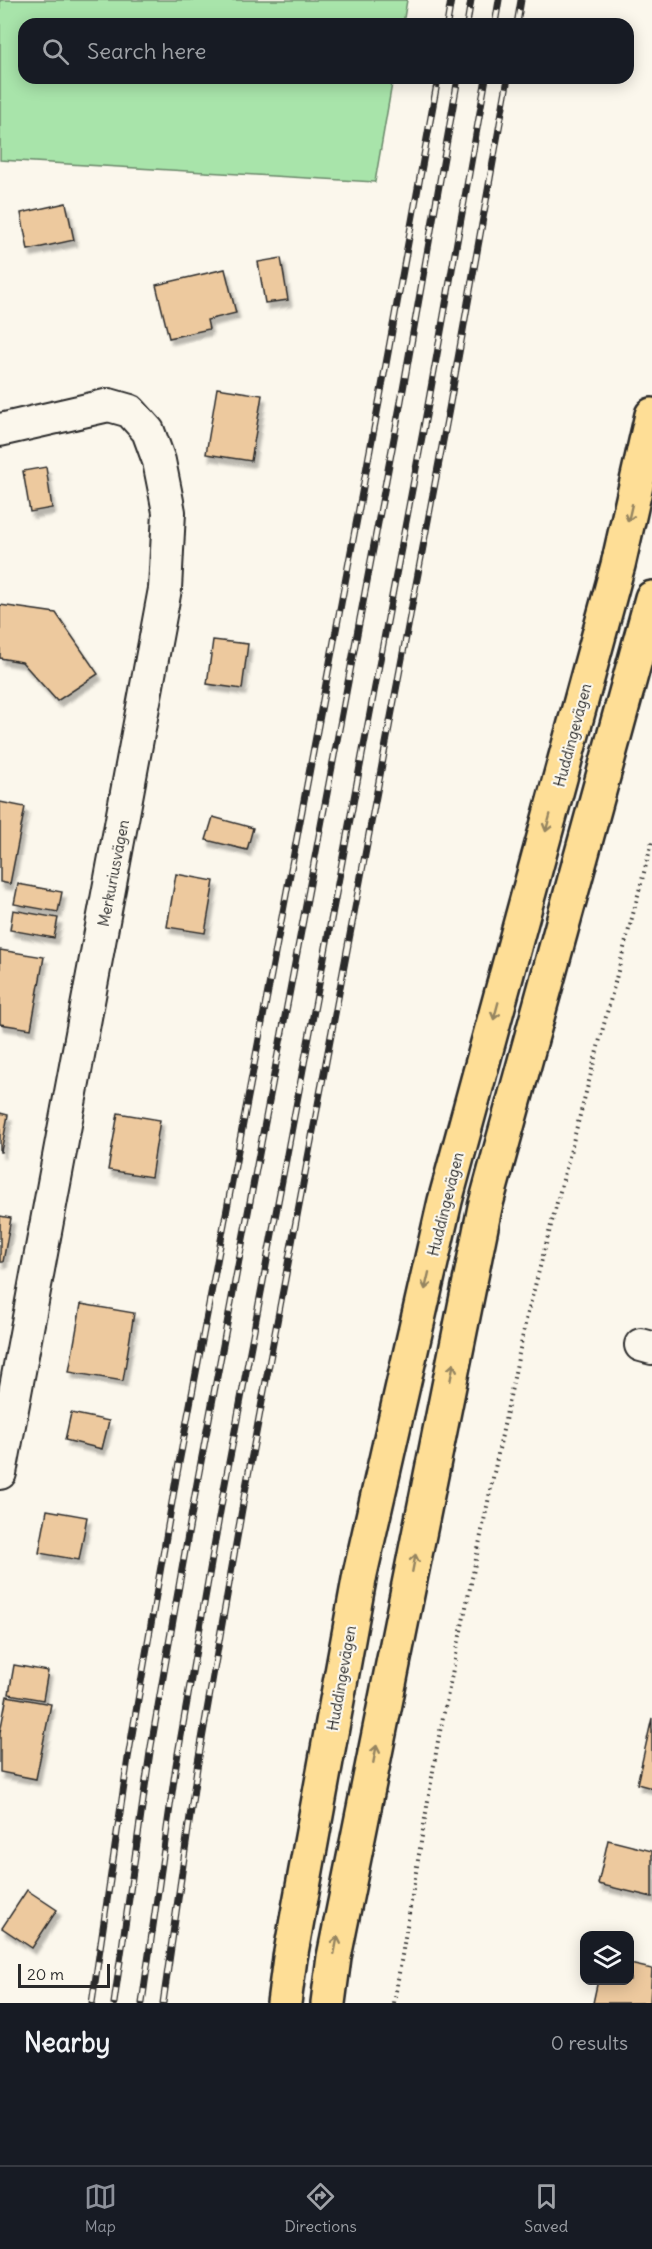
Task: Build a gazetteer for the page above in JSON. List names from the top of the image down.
{
  "streets": {
    "main road": ["Huddingevägen"],
    "street": ["Merkuriusvägen"]
  },
  "scale_bar": "20 m",
  "page": {
    "search": "Search here",
    "scale": "20 m",
    "heading": ["Nearby", "0 results"],
    "nav": ["Map", "Directions", "Saved"]
  }
}
